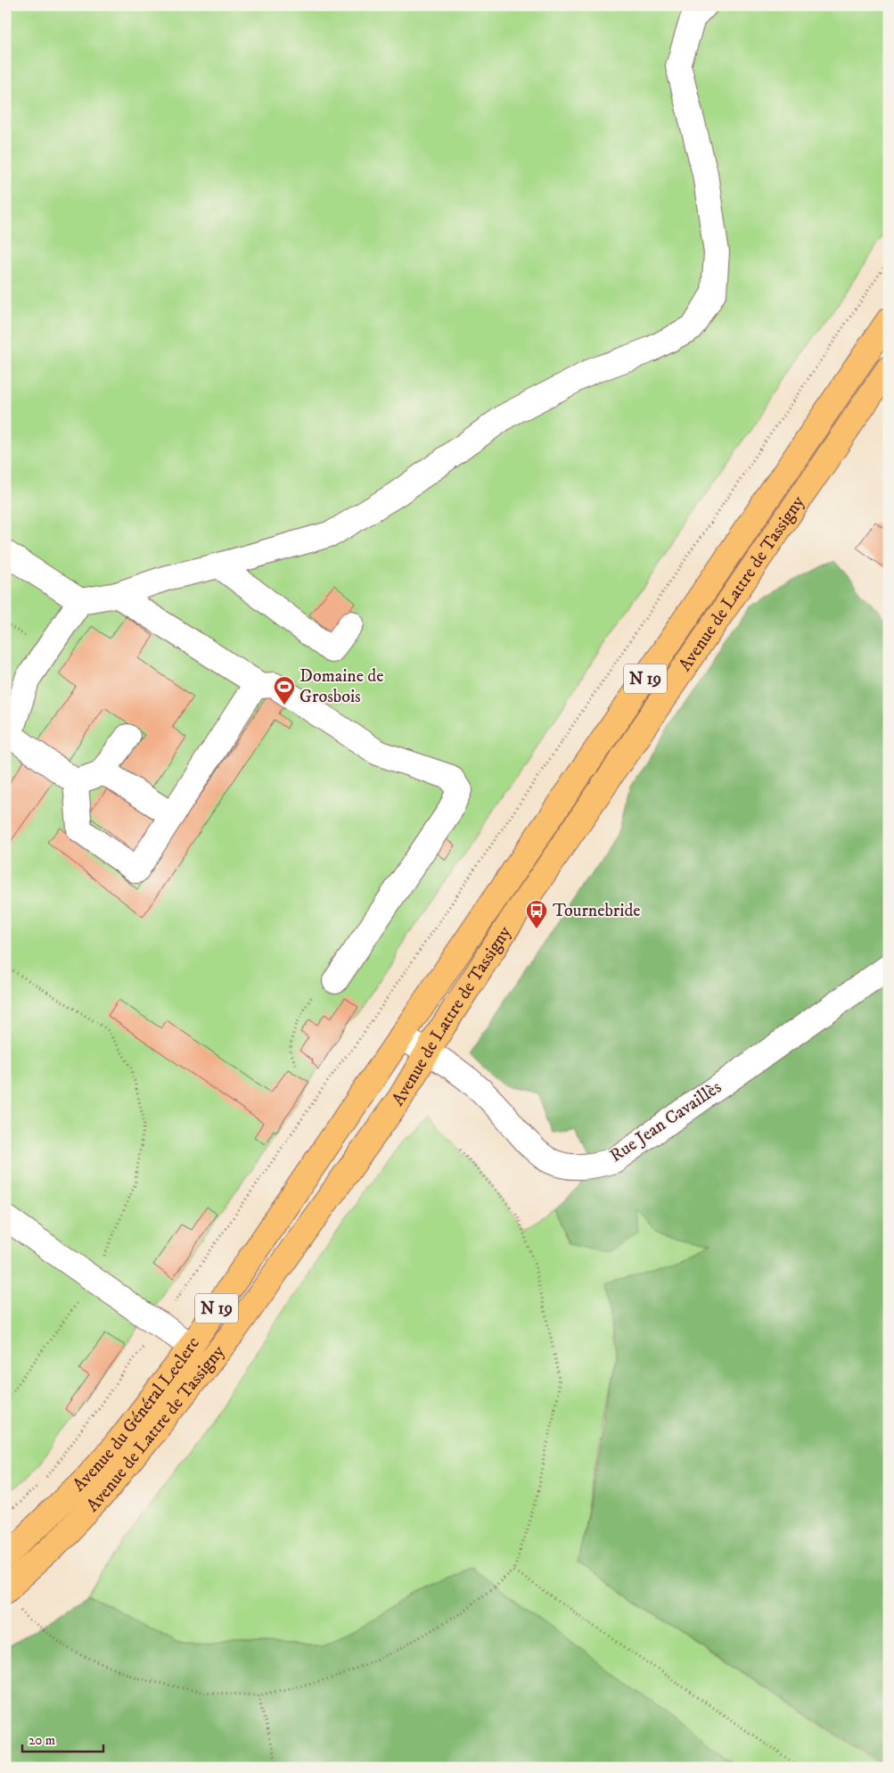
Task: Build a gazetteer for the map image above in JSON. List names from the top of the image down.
{
  "streets": {
    "main road": ["Avenue de Lattre de Tassigny", "N 19", "Avenue du Général Leclerc"],
    "street": ["Rue Jean Cavaillès"]
  },
  "crossings": [
    ["Avenue de Lattre de Tassigny", "Rue Jean Cavaillès"],
    ["N 19", "Rue Jean Cavaillès"],
    ["N 19", "Avenue du Général Leclerc"],
    ["Rue Jean Cavaillès", "Avenue du Général Leclerc"]
  ],
  "places": {
    "sports": ["Domaine de Grosbois"],
    "bus stop": ["Tournebride"]
  },
  "scale_bar": "20 m"
}
